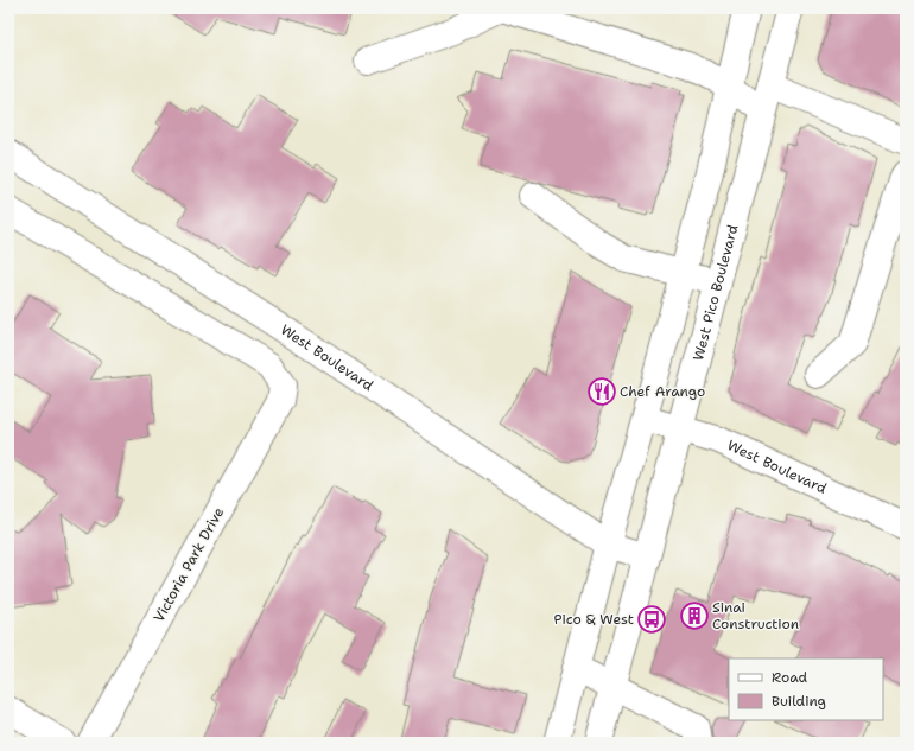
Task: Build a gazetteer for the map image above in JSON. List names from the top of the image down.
{
  "streets": {
    "street": ["West Pico Boulevard", "West Boulevard", "Victoria Park Drive"]
  },
  "crossings": [
    ["West Pico Boulevard", "West Boulevard"]
  ],
  "places": {
    "restaurant": ["Chef Arango"],
    "building": ["Sinai Construction"],
    "bus stop": ["Pico & West"]
  },
  "legend": ["Road", "Building"]
}
